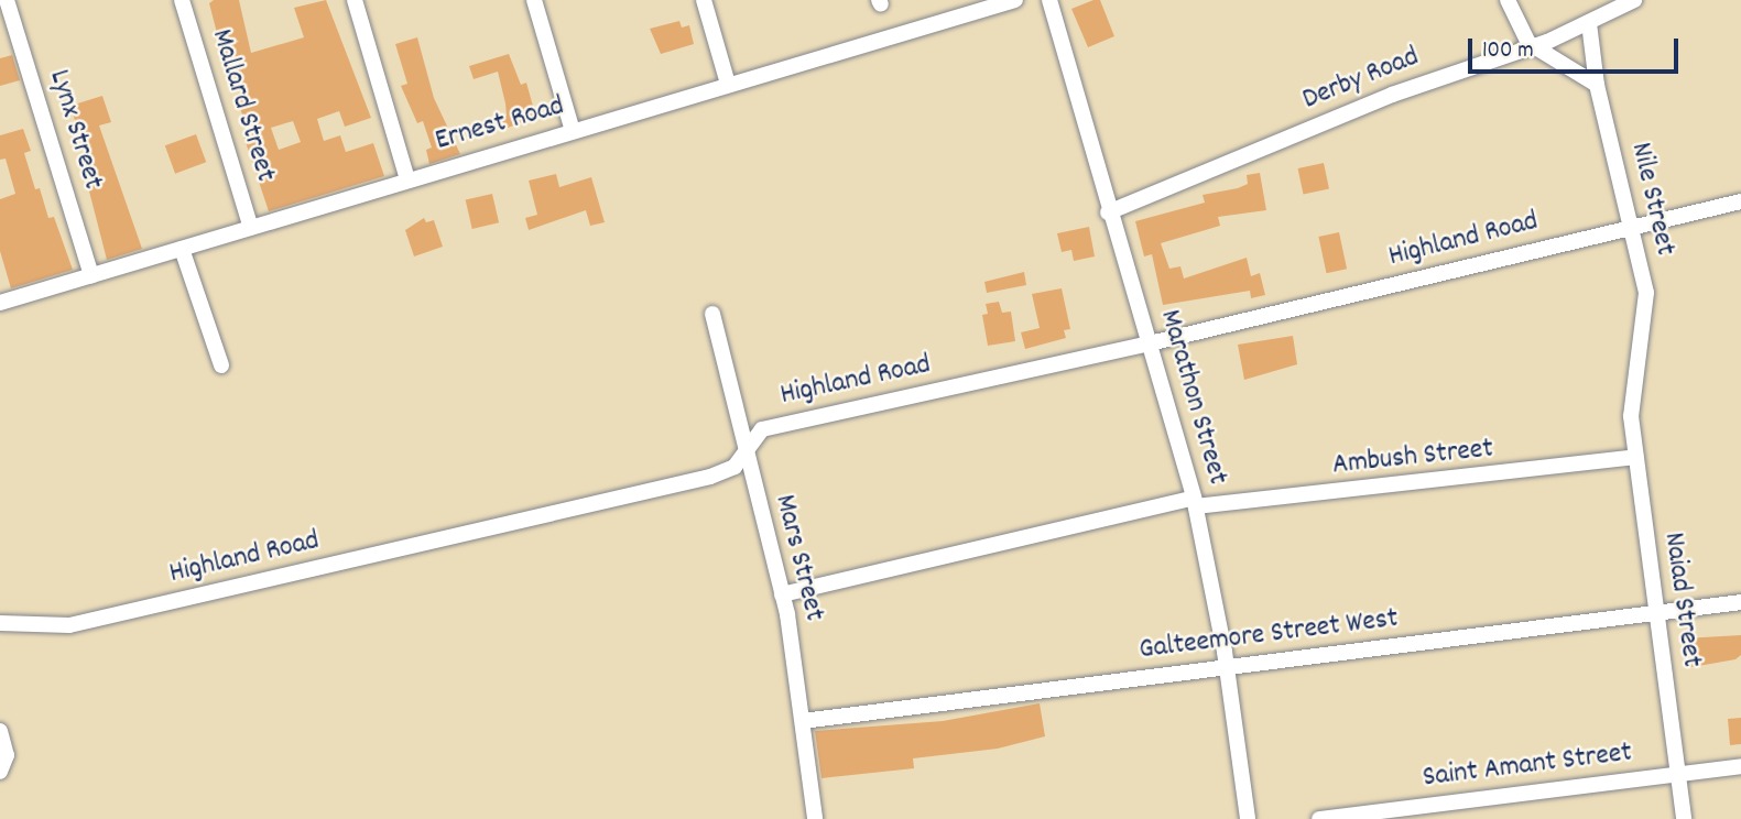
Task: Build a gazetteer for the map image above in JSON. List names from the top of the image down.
{
  "streets": {
    "street": [
      "Derby Road",
      "Mallard Street",
      "Ernest Road",
      "Lynx Street",
      "Nile Street",
      "Highland Road",
      "Marathon Street",
      "Ambush Street",
      "Mars Street",
      "Naiad Street",
      "Galteemore Street West",
      "Saint Amant Street"
    ]
  },
  "crossings": [
    ["Derby Road", "Nile Street"],
    ["Derby Road", "Marathon Street"],
    ["Mallard Street", "Ernest Road"],
    ["Ernest Road", "Lynx Street"],
    ["Nile Street", "Highland Road"],
    ["Nile Street", "Naiad Street"],
    ["Highland Road", "Marathon Street"],
    ["Highland Road", "Mars Street"],
    ["Marathon Street", "Ambush Street"],
    ["Marathon Street", "Galteemore Street West"],
    ["Ambush Street", "Mars Street"],
    ["Ambush Street", "Naiad Street"],
    ["Mars Street", "Galteemore Street West"],
    ["Naiad Street", "Galteemore Street West"],
    ["Naiad Street", "Saint Amant Street"]
  ],
  "scale_bar": "100 m"
}
